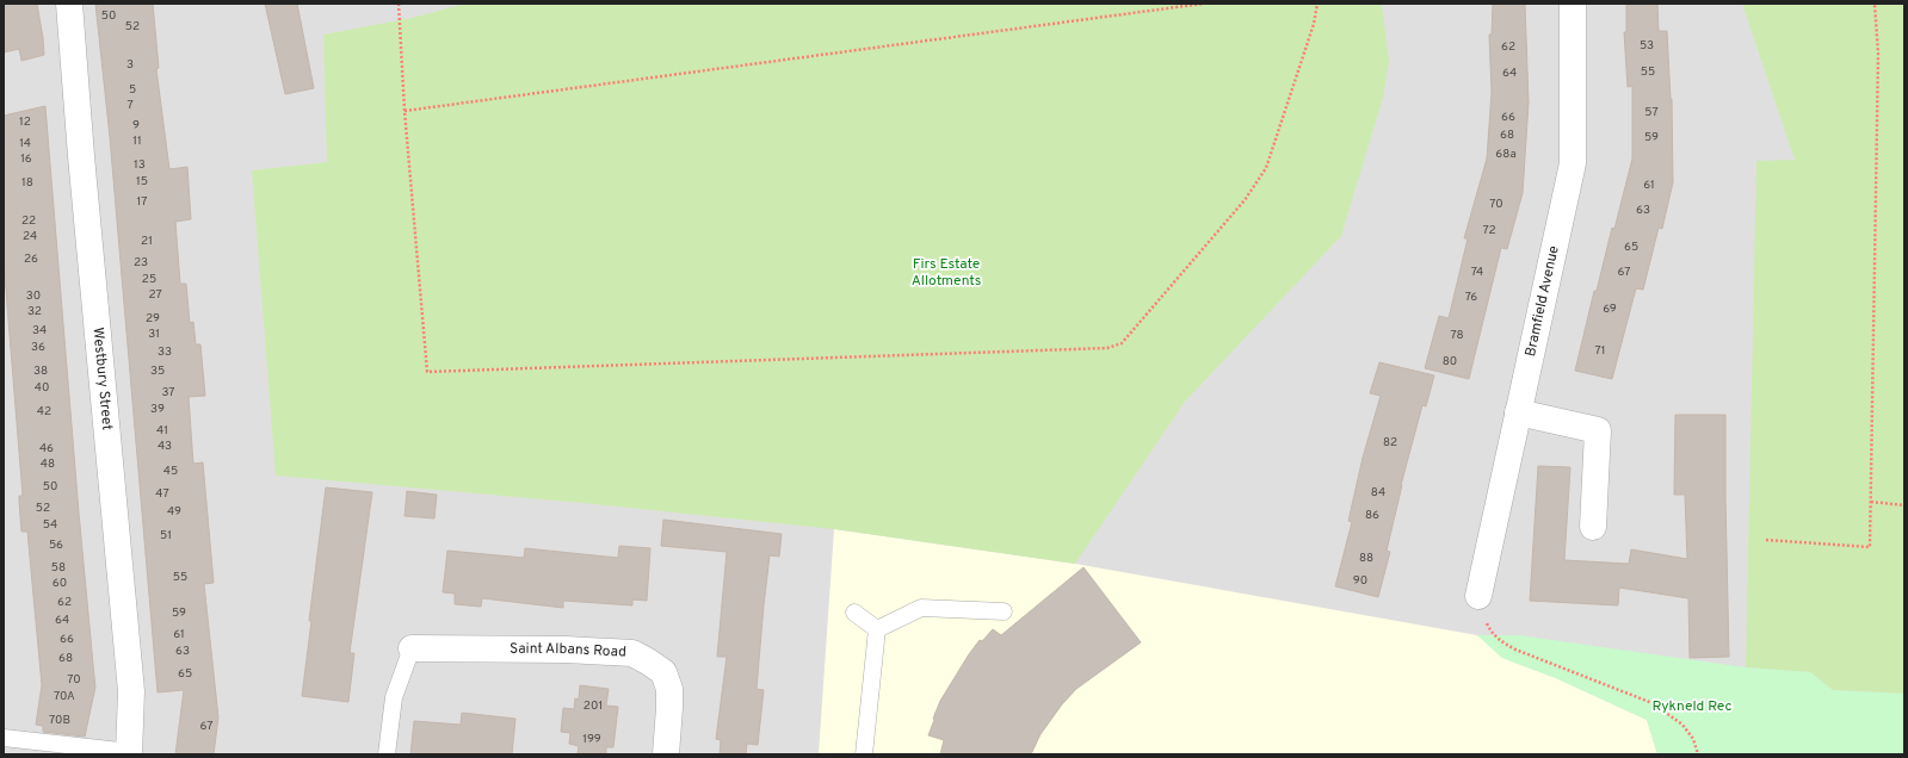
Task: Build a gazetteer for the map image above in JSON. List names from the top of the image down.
{
  "streets": {
    "street": ["Bramfield Avenue", "Westbury Street", "Saint Albans Road"]
  },
  "parks": ["Firs Estate Allotments", "Rykneld Rec"],
  "house_numbers": [
    "50",
    "52",
    "53",
    "62",
    "3",
    "55",
    "64",
    "5",
    "7",
    "57",
    "66",
    "12",
    "9",
    "68",
    "59",
    "11",
    "14",
    "68a",
    "16",
    "13",
    "15",
    "18",
    "61",
    "17",
    "70",
    "63",
    "22",
    "72",
    "24",
    "21",
    "65",
    "26",
    "23",
    "74",
    "67",
    "25",
    "27",
    "30",
    "76",
    "69",
    "32",
    "29",
    "34",
    "31",
    "78",
    "36",
    "71",
    "33",
    "80",
    "38",
    "35",
    "40",
    "37",
    "39",
    "42",
    "41",
    "82",
    "43",
    "46",
    "48",
    "45",
    "50",
    "84",
    "47",
    "52",
    "49",
    "86",
    "54",
    "51",
    "56",
    "88",
    "58",
    "55",
    "90",
    "60",
    "62",
    "59",
    "64",
    "61",
    "66",
    "63",
    "68",
    "65",
    "70",
    "70A",
    "201",
    "70B",
    "67",
    "199"
  ]
}
